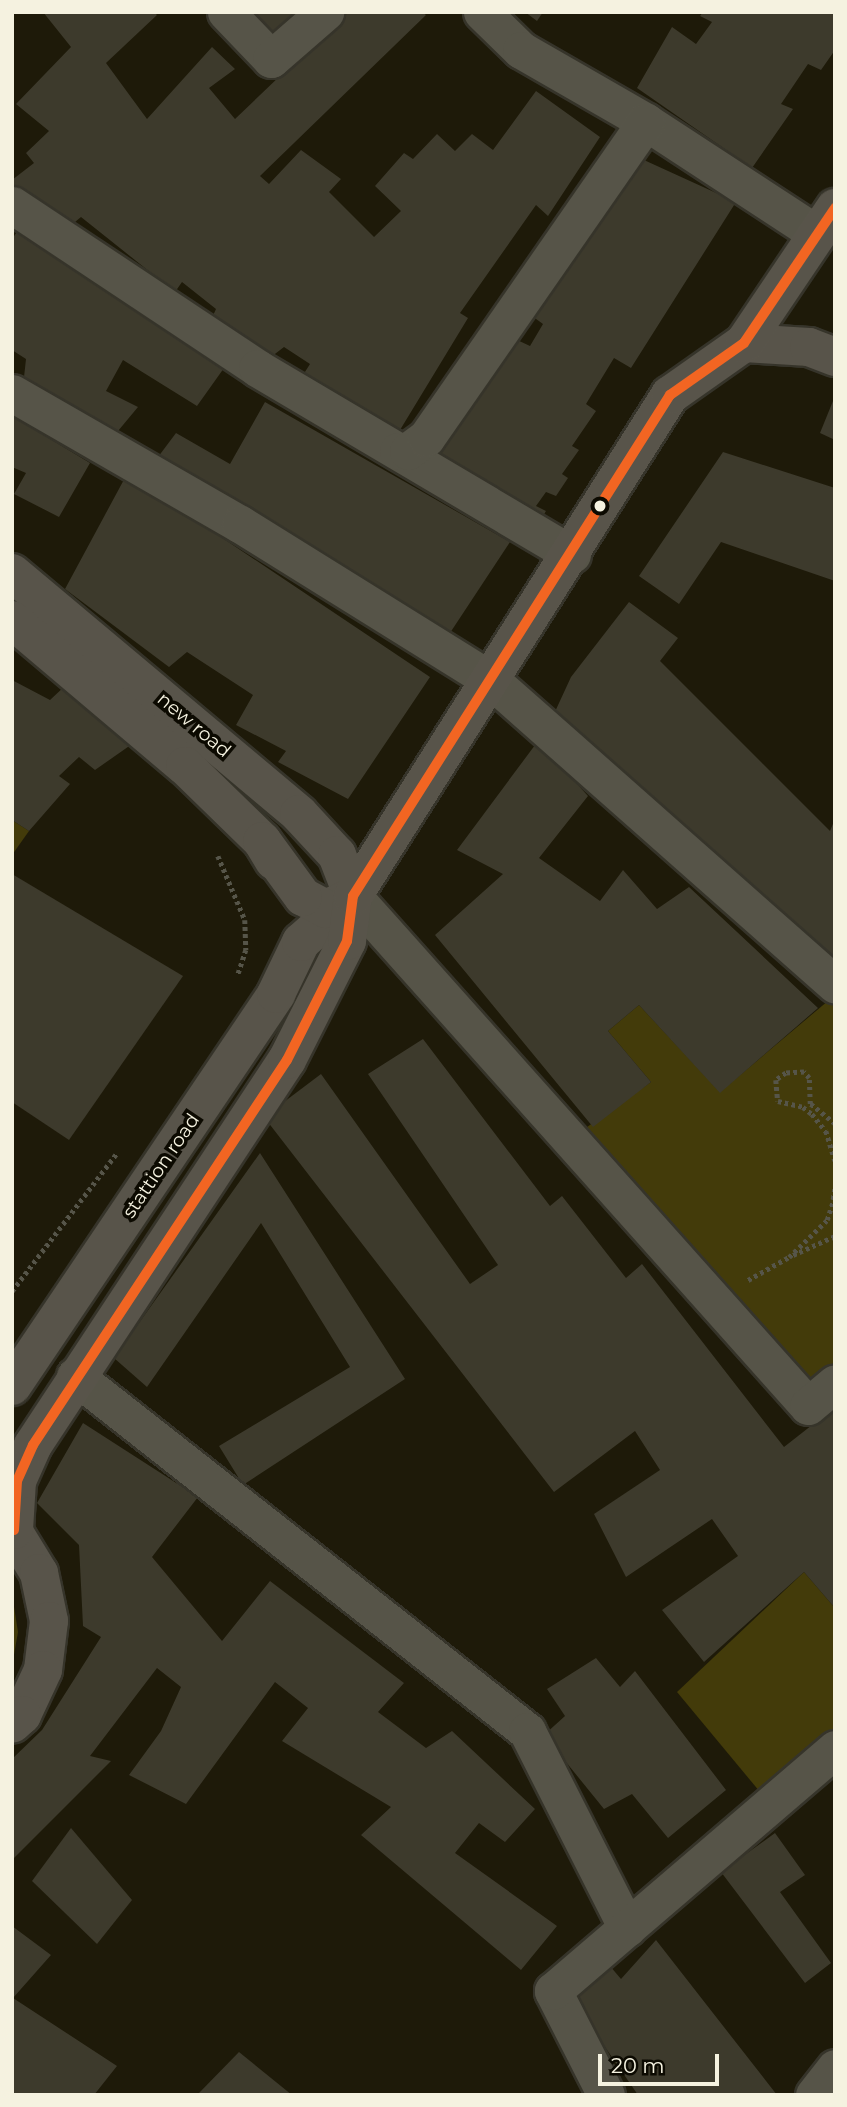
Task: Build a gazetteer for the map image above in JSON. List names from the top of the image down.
{
  "streets": {
    "main road": ["new road", "stattion road"]
  },
  "crossings": [
    ["new road", "stattion road"]
  ],
  "scale_bar": "20 m"
}
